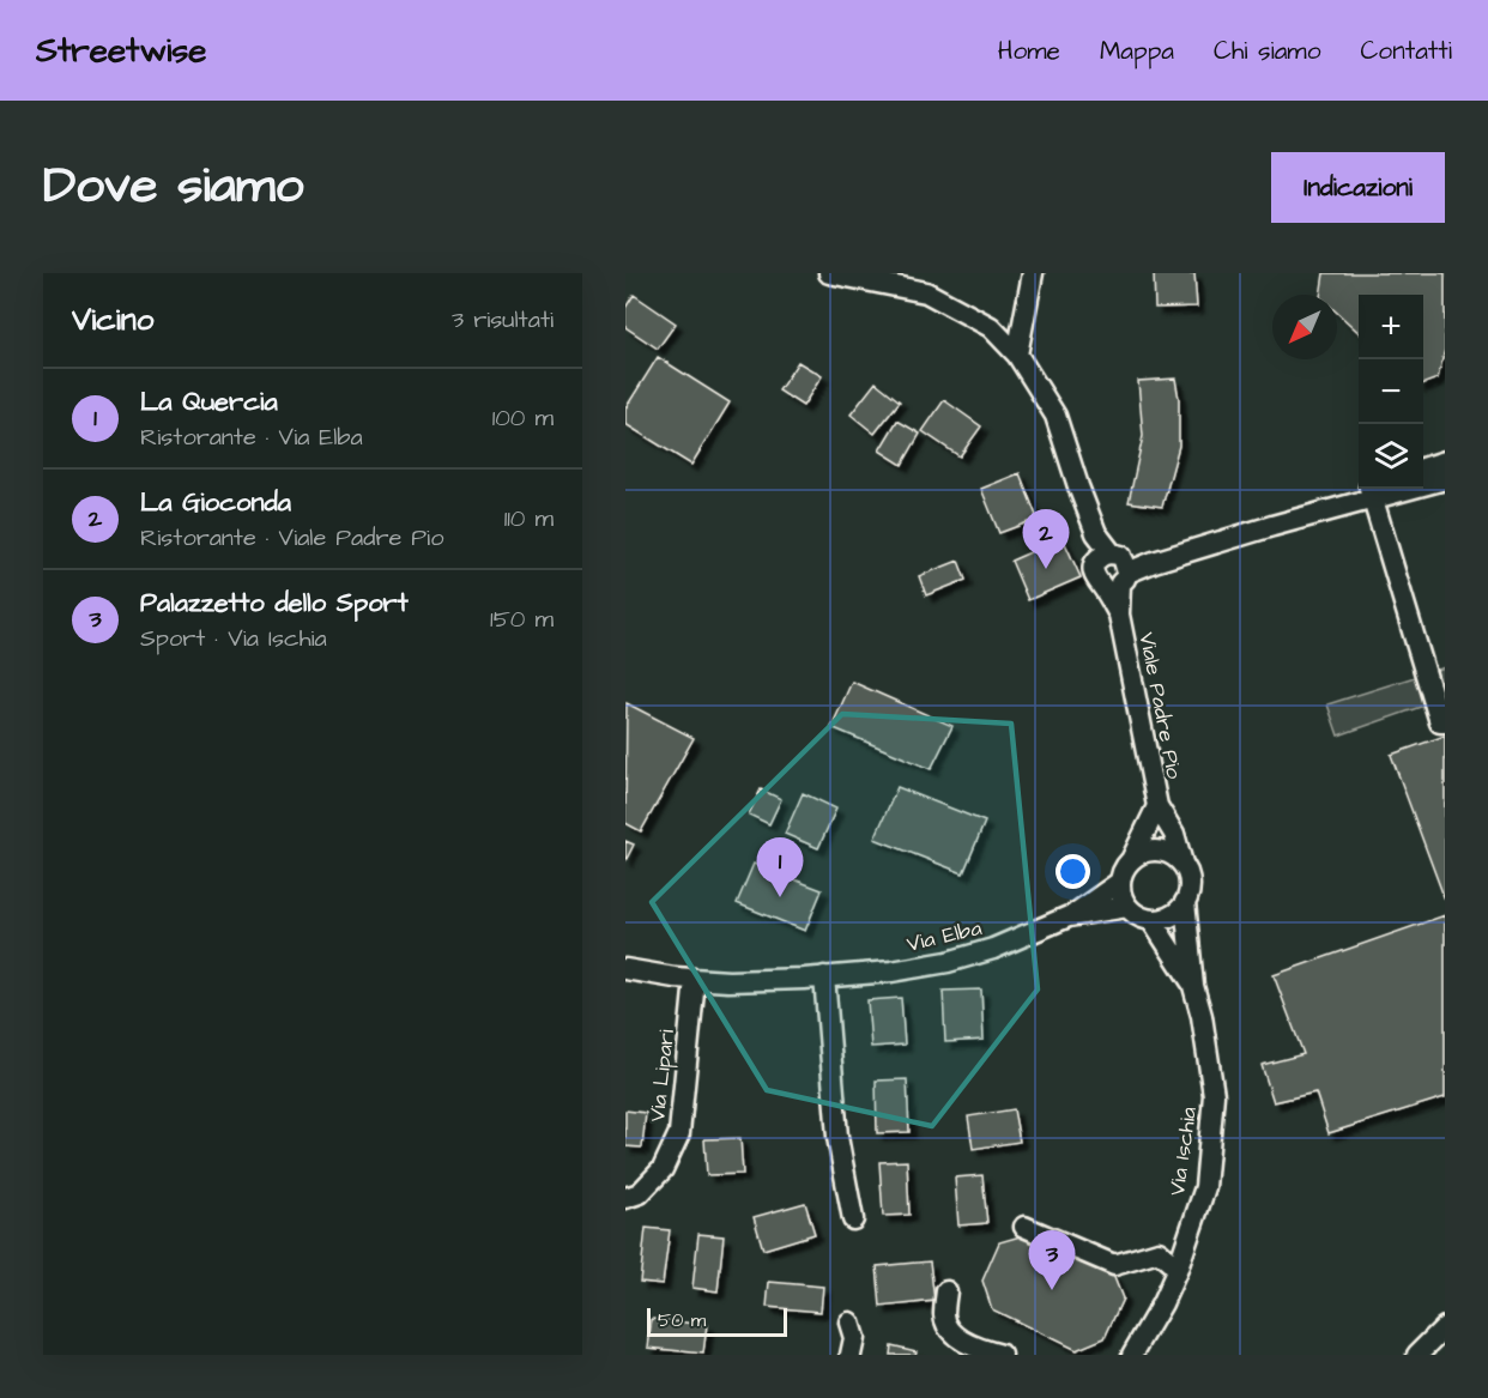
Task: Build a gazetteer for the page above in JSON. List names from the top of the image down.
{
  "streets": {
    "street": [
      "Viale Padre Pio",
      "Via Elba",
      "Via Lipari",
      "Via Ischia"
    ]
  },
  "crossings": [
    ["Viale Padre Pio", "Via Elba"],
    ["Viale Padre Pio", "Via Ischia"],
    ["Via Elba", "Via Lipari"],
    ["Via Elba", "Via Ischia"]
  ],
  "scale_bar": "50 m",
  "north": "bottom left",
  "page": {
    "header": "Streetwise",
    "nav": [
      "Home",
      "Mappa",
      "Chi siamo",
      "Contatti"
    ],
    "title": "Dove siamo",
    "buttons": "Indicazioni",
    "heading": ["Vicino", "3 risultati"],
    "map_buttons": ["+", "−"],
    "list": [
      {
        "mark": "1",
        "name": "La Quercia",
        "note": "Ristorante · Via Elba",
        "value": "100 m"
      },
      {
        "mark": "2",
        "name": "La Gioconda",
        "note": "Ristorante · Viale Padre Pio",
        "value": "110 m"
      },
      {
        "mark": "3",
        "name": "Palazzetto dello Sport",
        "note": "Sport · Via Ischia",
        "value": "150 m"
      }
    ],
    "pins": ["2", "1", "3"],
    "scale": "50 m"
  }
}
